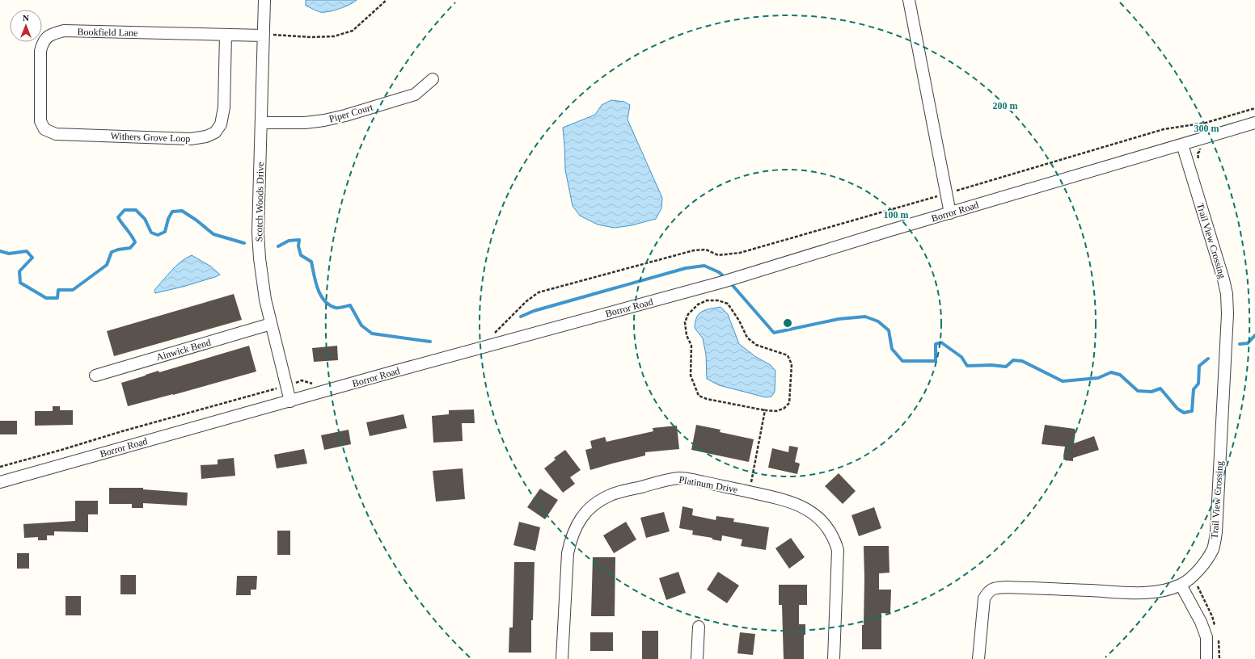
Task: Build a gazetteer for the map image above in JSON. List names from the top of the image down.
{
  "streets": {
    "street": [
      "Bookfield Lane",
      "Piper Court",
      "Withers Grove Loop",
      "Scotch Woods Drive",
      "Borror Road",
      "Trail View Crossing",
      "Ainwick Bend",
      "Platinum Drive"
    ]
  },
  "crossings": [
    ["Bookfield Lane", "Withers Grove Loop"],
    ["Bookfield Lane", "Scotch Woods Drive"],
    ["Piper Court", "Scotch Woods Drive"],
    ["Scotch Woods Drive", "Borror Road"],
    ["Scotch Woods Drive", "Ainwick Bend"],
    ["Borror Road", "Trail View Crossing"]
  ],
  "north": "top",
  "rings": ["200 m", "300 m", "100 m"]
}
